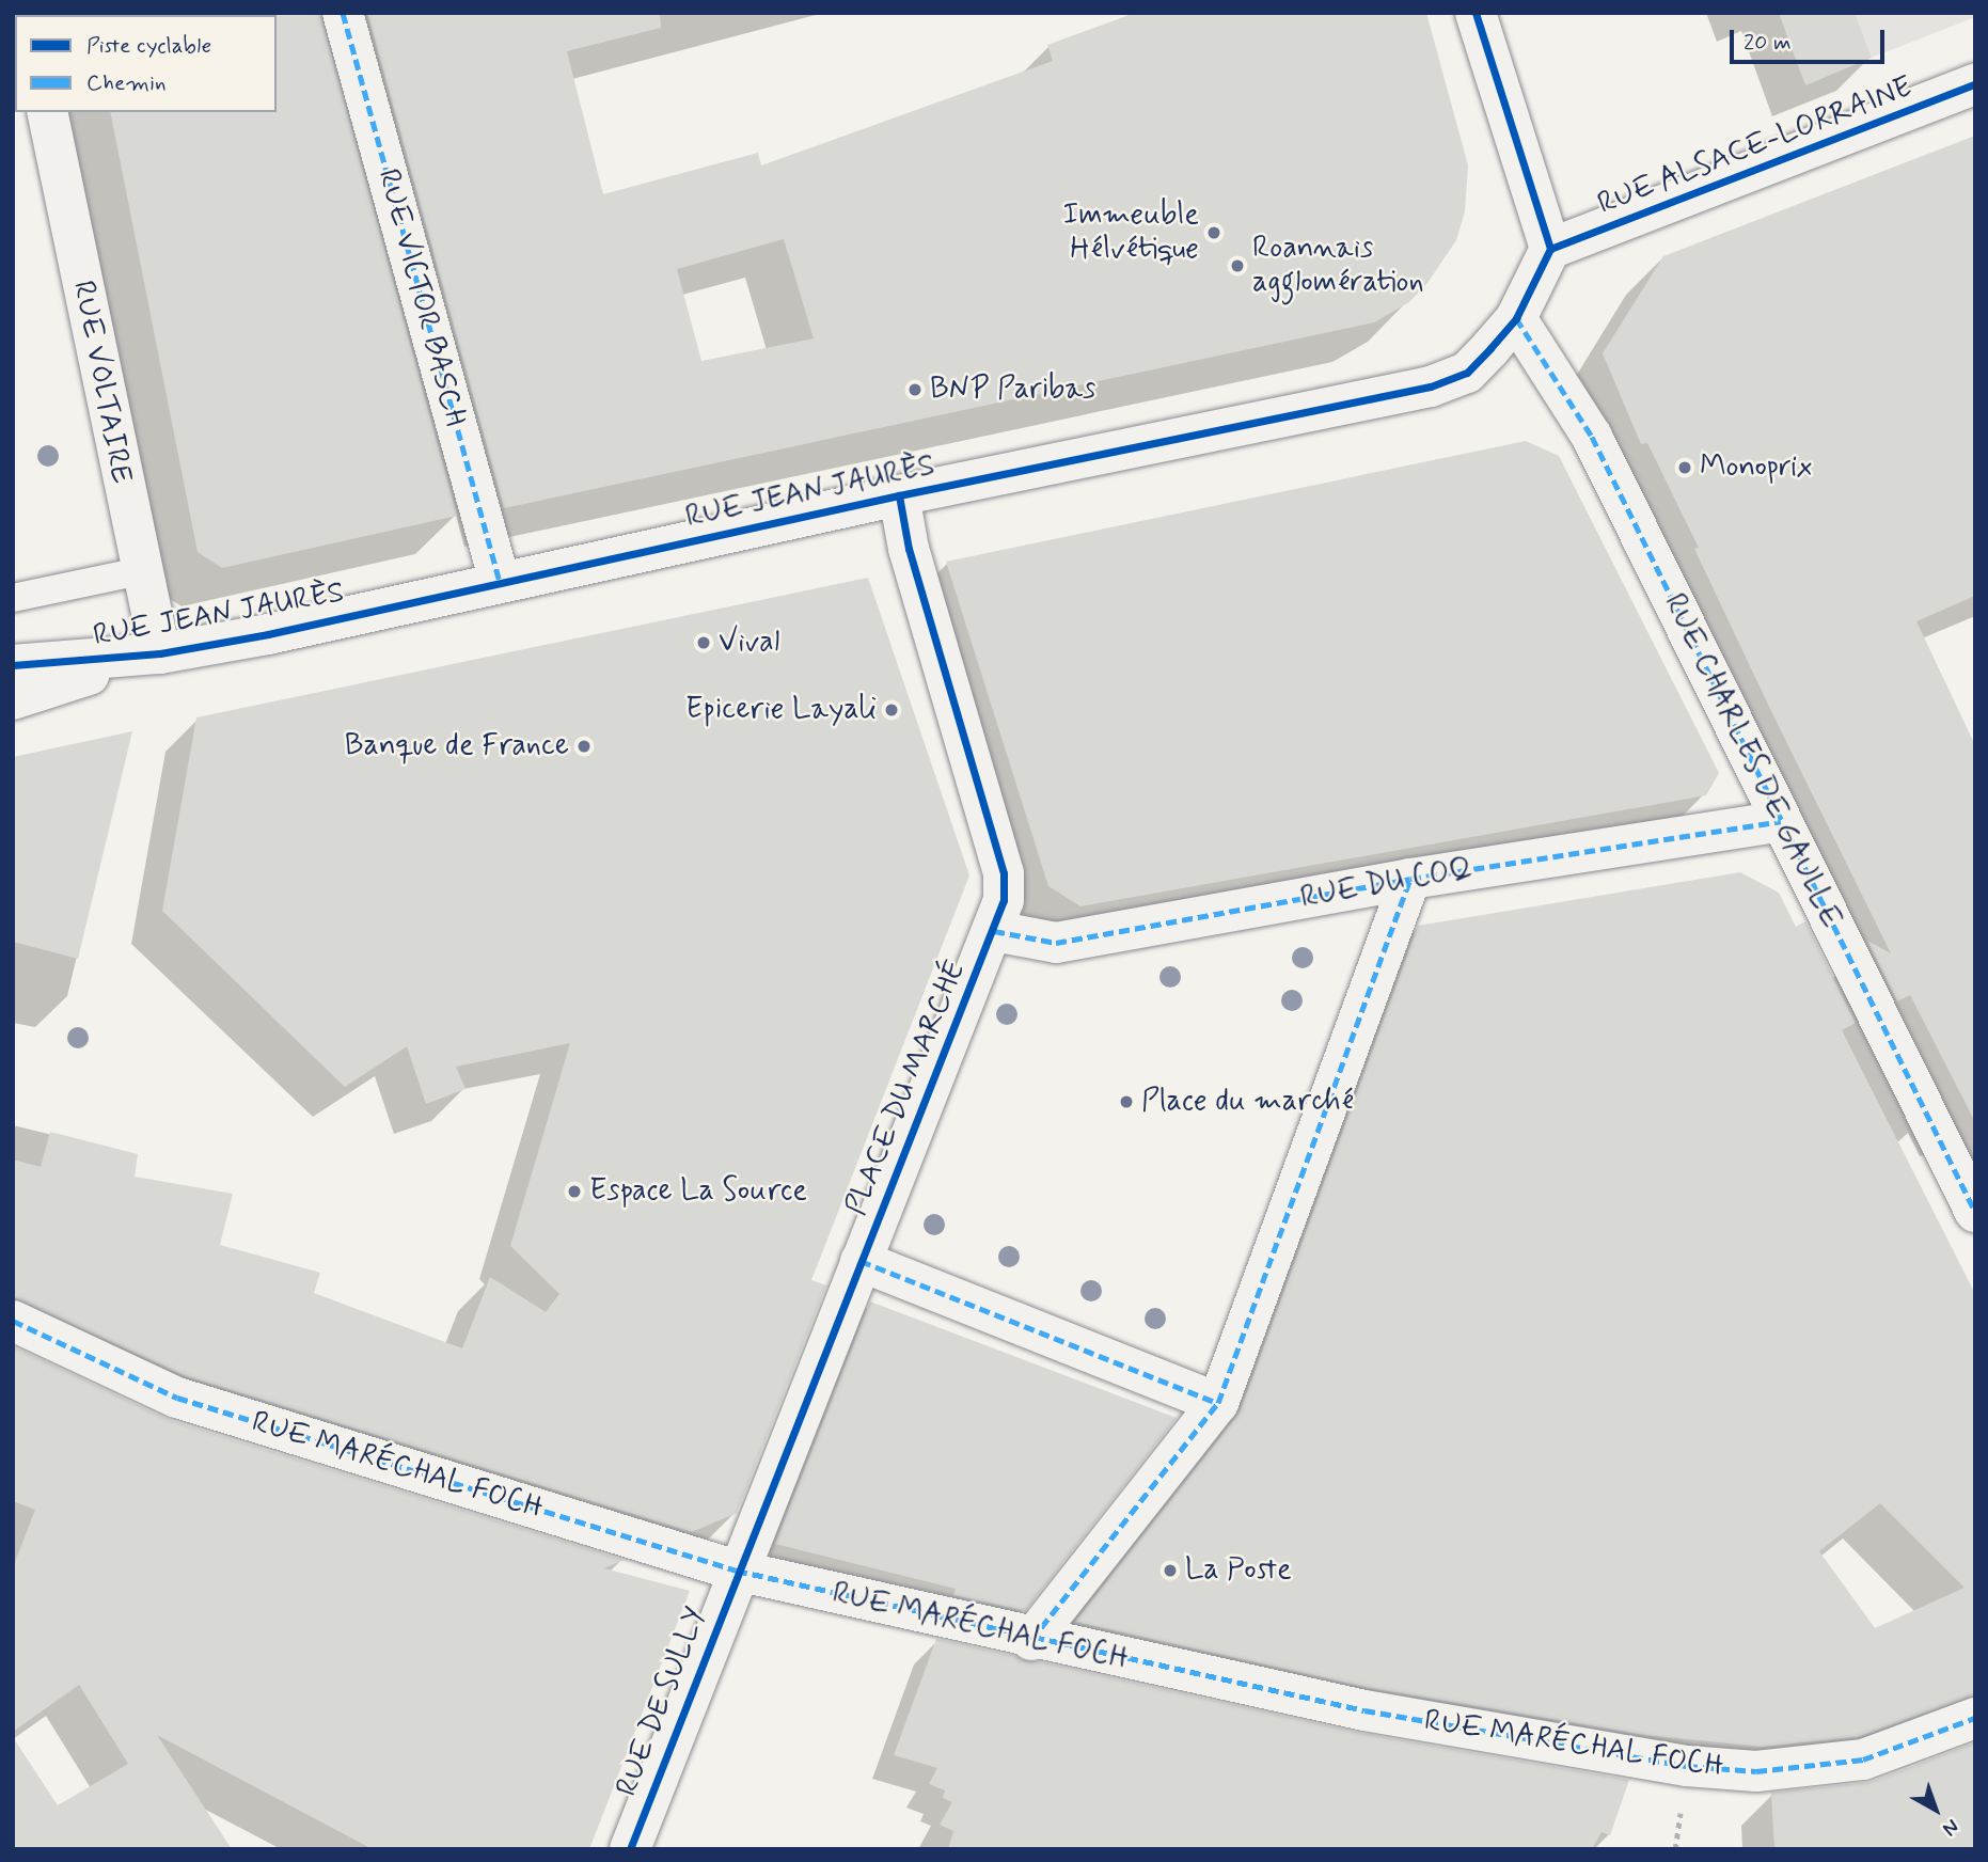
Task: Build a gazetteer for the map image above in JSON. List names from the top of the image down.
{
  "streets": {
    "street": [
      "RUE ALSACE-LORRAINE",
      "RUE VICTOR BASCH",
      "RUE VOLTAIRE",
      "RUE JEAN JAURÈS",
      "RUE CHARLES DE GAULLE",
      "RUE DU COQ",
      "PLACE DU MARCHÉ",
      "RUE MARÉCHAL FOCH",
      "RUE DE SULLY"
    ]
  },
  "crossings": [
    ["RUE ALSACE-LORRAINE", "RUE JEAN JAURÈS"],
    ["RUE VICTOR BASCH", "RUE JEAN JAURÈS"],
    ["RUE VOLTAIRE", "RUE JEAN JAURÈS"],
    ["RUE JEAN JAURÈS", "RUE CHARLES DE GAULLE"],
    ["RUE JEAN JAURÈS", "PLACE DU MARCHÉ"],
    ["RUE CHARLES DE GAULLE", "RUE DU COQ"],
    ["RUE DU COQ", "PLACE DU MARCHÉ"],
    ["PLACE DU MARCHÉ", "RUE DE SULLY"],
    ["RUE MARÉCHAL FOCH", "RUE DE SULLY"]
  ],
  "places": [
    "Immeuble Hélvétique",
    "Roannais agglomération",
    "BNP Paribas",
    "Monoprix",
    "Vival",
    "Epicerie Layali",
    "Banque de France",
    "Place du marché",
    "Espace La Source",
    "La Poste"
  ],
  "legend": ["Piste cyclable", "Chemin"],
  "scale_bar": "20 m",
  "north": "bottom right"
}
